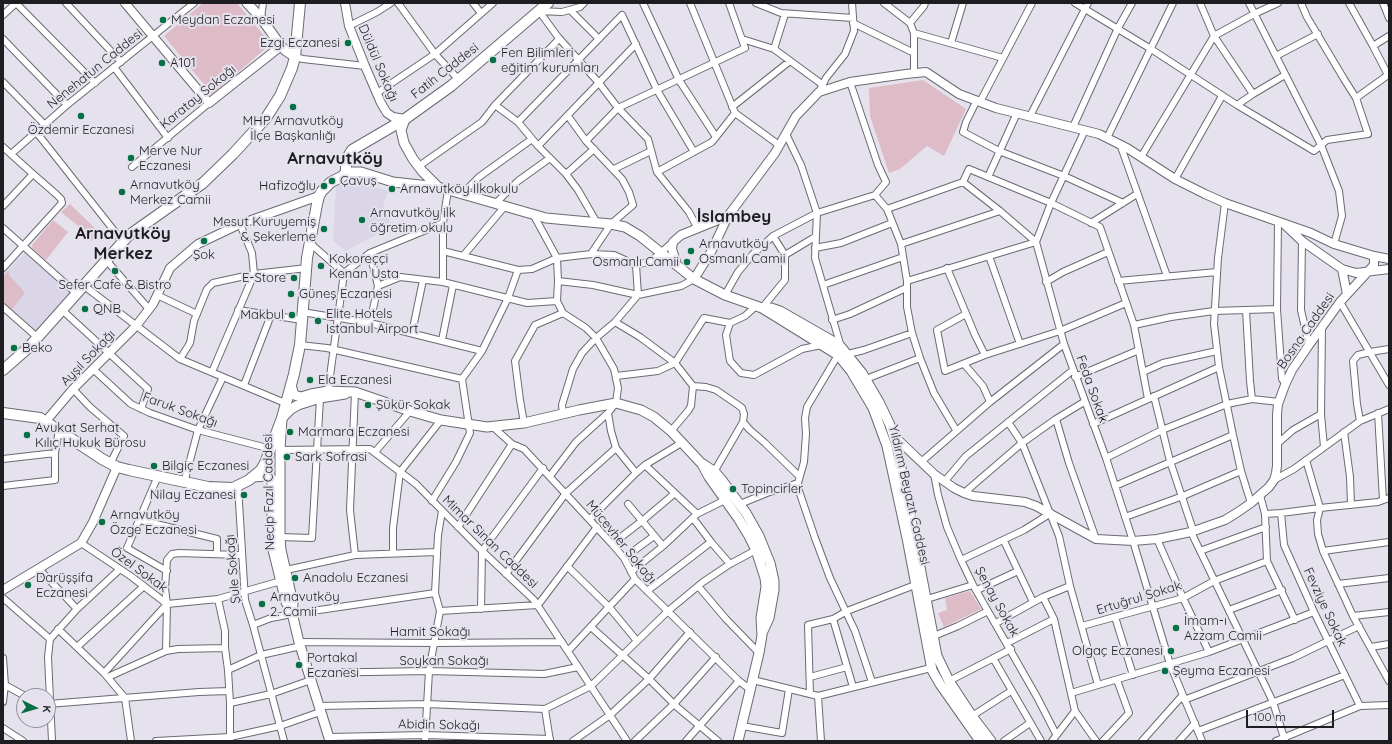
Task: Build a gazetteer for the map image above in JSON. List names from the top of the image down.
{
  "streets": {
    "main road": ["Fatih Caddesi", "Necip Fazıl Caddesi", "Yıldırım Beyazıt Caddesi"],
    "street": [
      "Düldül Sokağı",
      "Nenehatun Caddesi",
      "Karatay Sokağı",
      "Bosna Caddesi",
      "Ayşıl Sokağı",
      "Feda Sokak",
      "Faruk Sokağı",
      "Mimar Sinan Caddesi",
      "Mücevher Sokağı",
      "Şule Sokağı",
      "Özel Sokak",
      "Ertuğrul Sokak",
      "Şenay Sokak",
      "Fevziye Sokak",
      "Hamit Sokağı",
      "Soykan Sokağı",
      "Abidin Sokağı"
    ]
  },
  "crossings": [
    ["Düldül Sokağı", "Fatih Caddesi"],
    ["Fatih Caddesi", "Yıldırım Beyazıt Caddesi"],
    ["Ayşıl Sokağı", "Faruk Sokağı"],
    ["Feda Sokak", "Ertuğrul Sokak"],
    ["Faruk Sokağı", "Necip Fazıl Caddesi"],
    ["Faruk Sokağı", "Mimar Sinan Caddesi"],
    ["Necip Fazıl Caddesi", "Mimar Sinan Caddesi"],
    ["Necip Fazıl Caddesi", "Özel Sokak"],
    ["Necip Fazıl Caddesi", "Hamit Sokağı"],
    ["Necip Fazıl Caddesi", "Soykan Sokağı"],
    ["Necip Fazıl Caddesi", "Abidin Sokağı"],
    ["Mimar Sinan Caddesi", "Hamit Sokağı"],
    ["Mimar Sinan Caddesi", "Soykan Sokağı"],
    ["Şule Sokağı", "Özel Sokak"],
    ["Şule Sokağı", "Hamit Sokağı"],
    ["Şule Sokağı", "Soykan Sokağı"]
  ],
  "districts": ["Arnavutköy", "İslambey", "Arnavutköy Merkez"],
  "places": [
    "Meydan Eczanesi",
    "Ezgi Eczanesi",
    "Fen Bilimleri eğitim kurumları",
    "A101",
    "MHP Arnavutköy İlçe Başkanlığı",
    "Özdemir Eczanesi",
    "Merve Nur Eczanesi",
    "Çavuş",
    "Hafizoğlu",
    "Arnavutköy İlkokulu",
    "Arnavutköy Merkez Camii",
    "Arnavutköy ilk öğretim okulu",
    "Mesut Kuruyemiş & Şekerleme",
    "Şok",
    "Arnavutköy Osmanlı Camii",
    "Osmanlı Camii",
    "Kokoreççi Kenan Usta",
    "Sefer Cafe & Bistro",
    "E-Store",
    "Güneş Eczanesi",
    "QNB",
    "Makbul",
    "Elite Hotels Istanbul Airport",
    "Beko",
    "Ela Eczanesi",
    "Şükür Sokak",
    "Marmara Eczanesi",
    "Avukat Serhat Kılıç Hukuk Bürosu",
    "Sark Sofrasi",
    "Bilgiç Eczanesi",
    "Topincirler",
    "Nilay Eczanesi",
    "Arnavutköy Özge Eczanesi",
    "Anadolu Eczanesi",
    "Darüşşifa Eczanesi",
    "Arnavutköy 2. Camii",
    "İmam-ı Azzam Camii",
    "Olgaç Eczanesi",
    "Portakal Eczanesi",
    "Şeyma Eczanesi"
  ],
  "scale_bar": "100 m",
  "north": "right"
}
